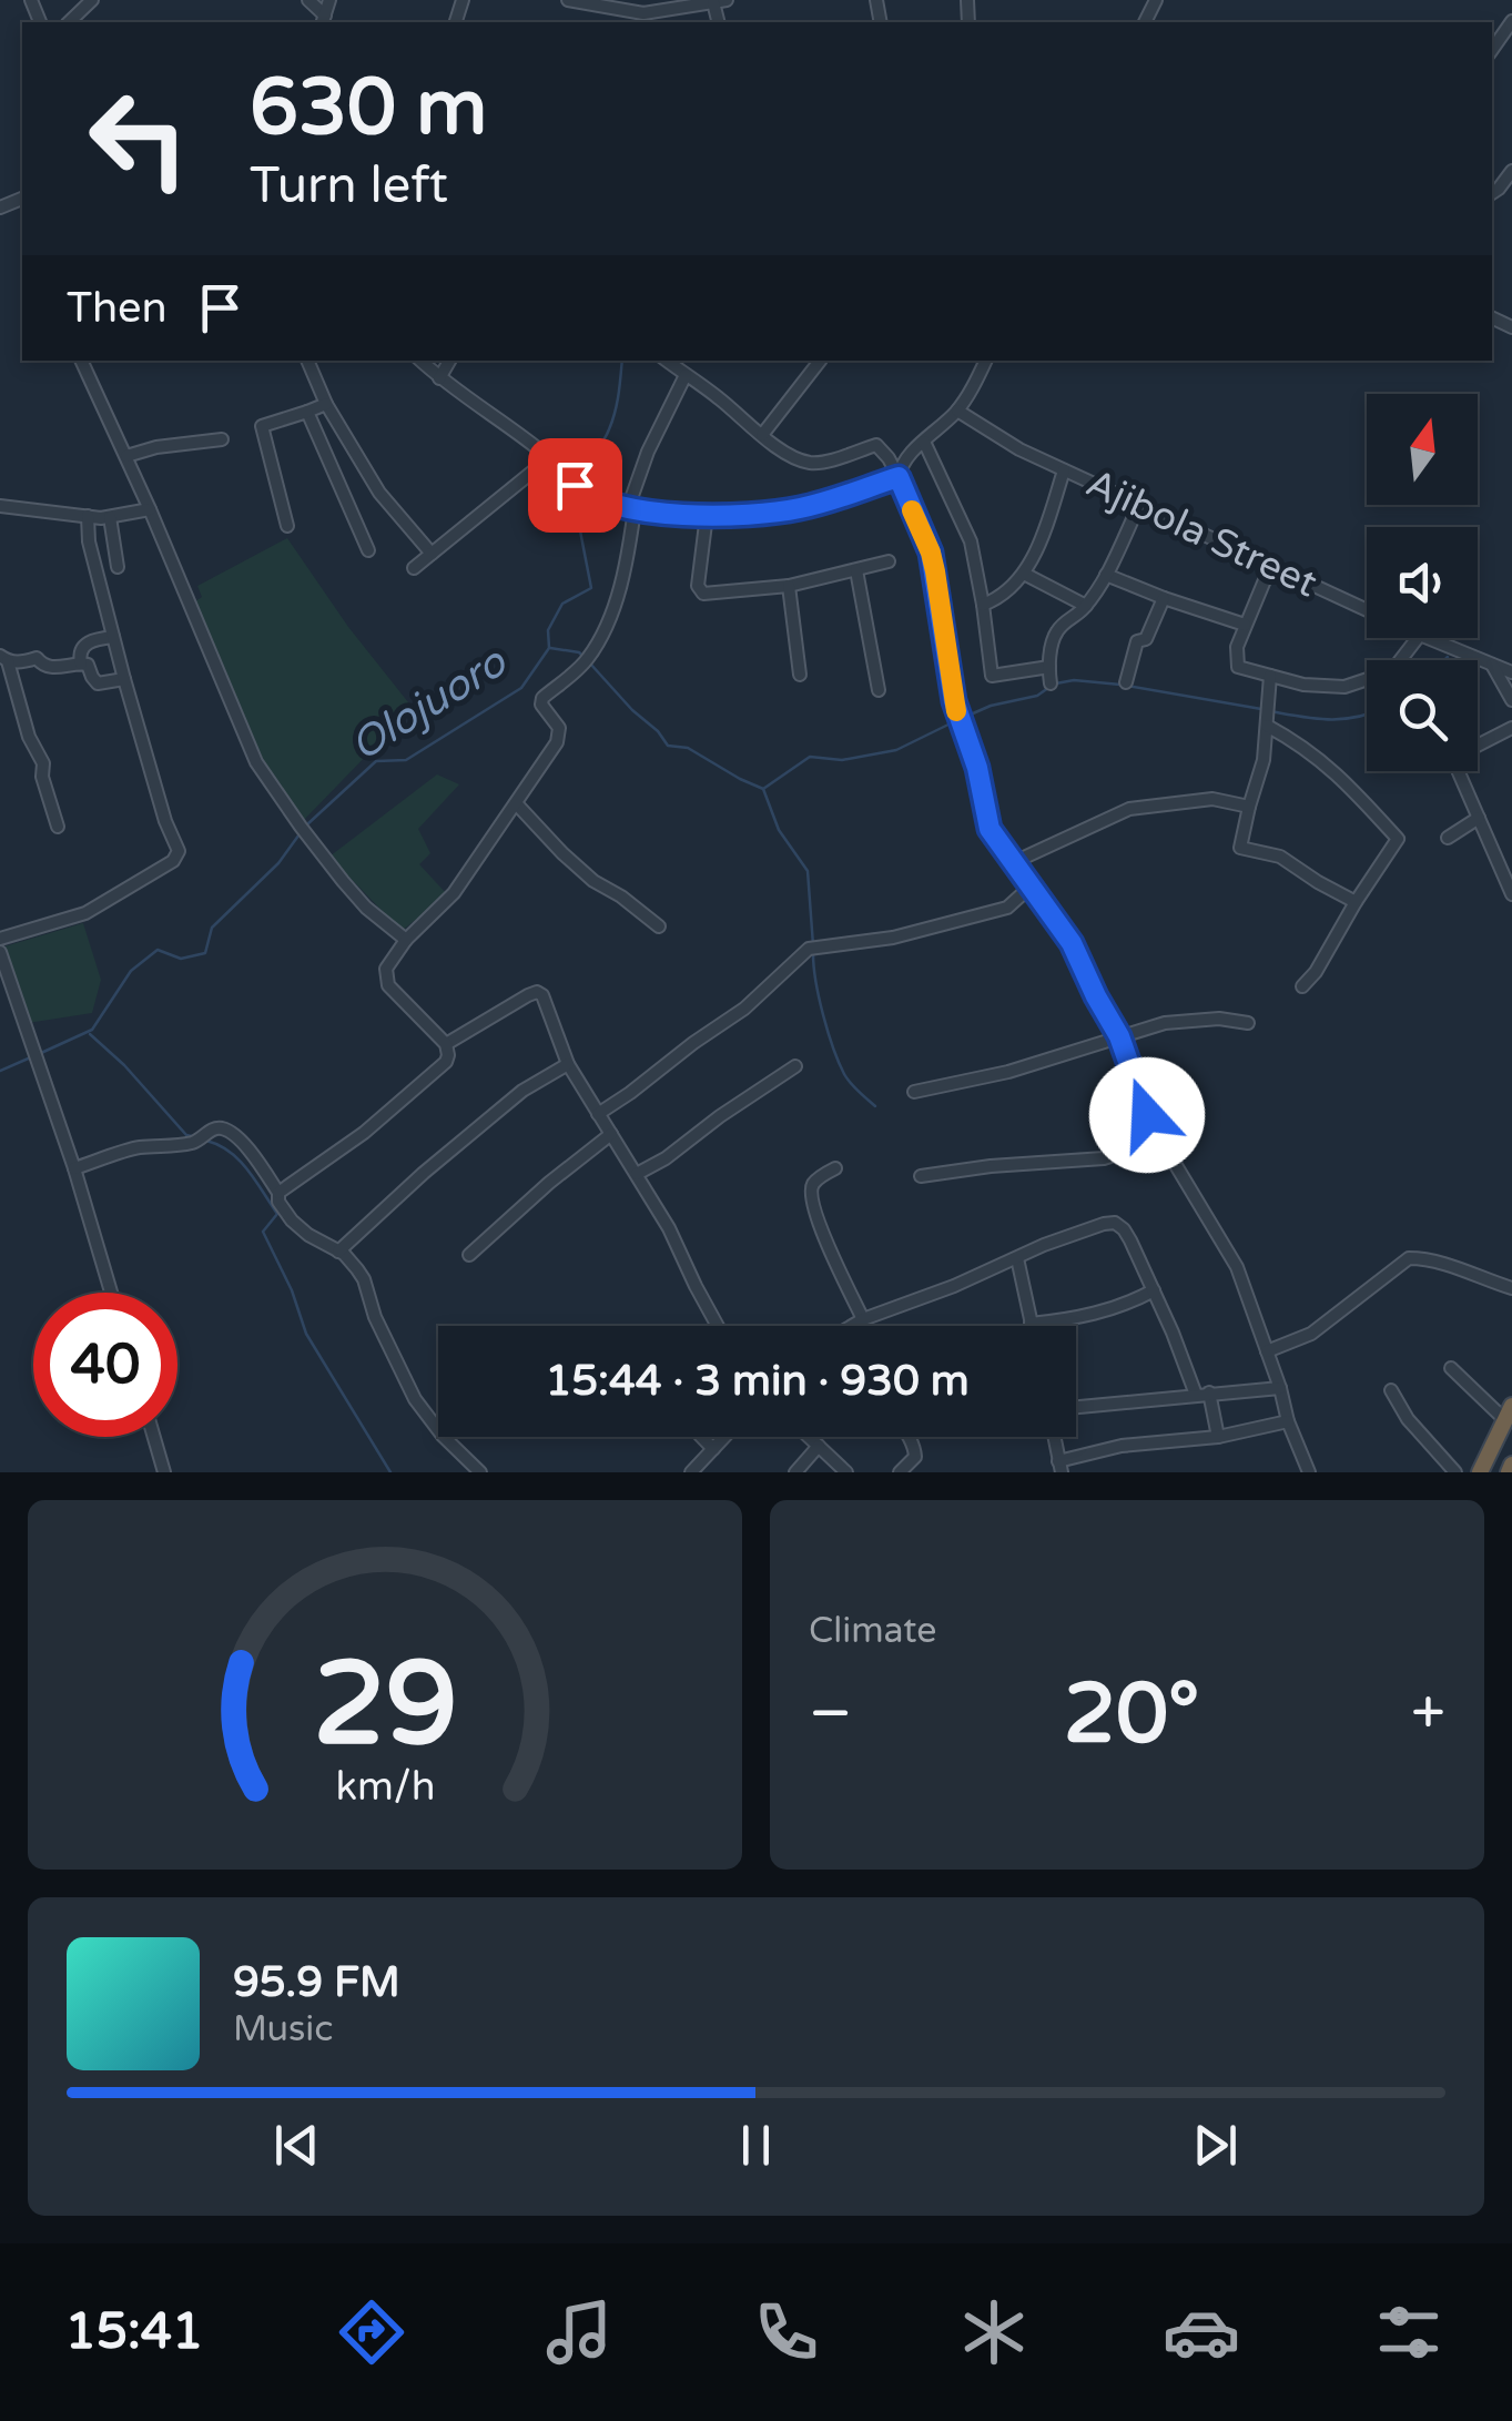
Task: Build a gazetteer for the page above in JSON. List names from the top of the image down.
{
  "streets": {
    "street": ["Ajibola Street"]
  },
  "water": ["Olojuoro"],
  "north": "top",
  "page": {
    "turn": ["630 m", "Turn left"],
    "then": "Then",
    "limit": "40",
    "trip": "15:44 · 3 min · 930 m",
    "tile": "Climate",
    "heat": ["−", "20°", "+"],
    "song": ["95.9 FM", "Music"],
    "tabs": "15:41",
    "gauge": ["29", "km/h"]
  }
}
